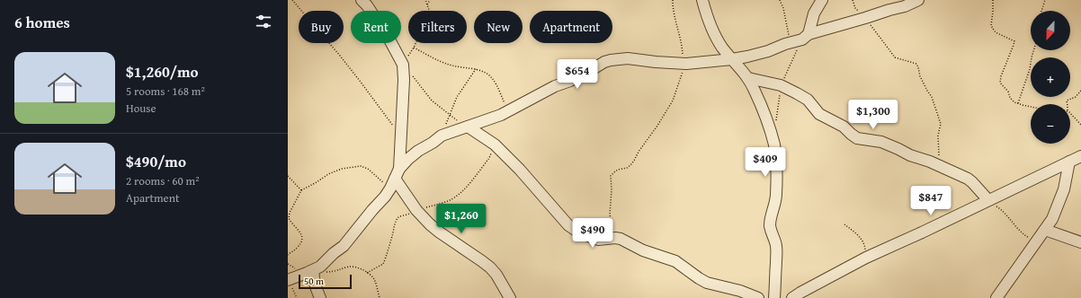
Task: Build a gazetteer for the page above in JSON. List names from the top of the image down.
{
  "scale_bar": "50 m",
  "north": "bottom",
  "page": {
    "heading": "6 homes",
    "map_buttons": ["+", "−"],
    "chip": [
      "Buy",
      "Rent",
      "Filters",
      "New",
      "Apartment"
    ],
    "list": [
      {
        "name": "$1,260/mo",
        "note": "5 rooms · 168 m² · House"
      },
      {
        "name": "$490/mo",
        "note": "2 rooms · 60 m² · Apartment"
      }
    ],
    "price": [
      "$654",
      "$1,300",
      "$409",
      "$847",
      "$1,260",
      "$490"
    ],
    "scale": "50 m"
  }
}
